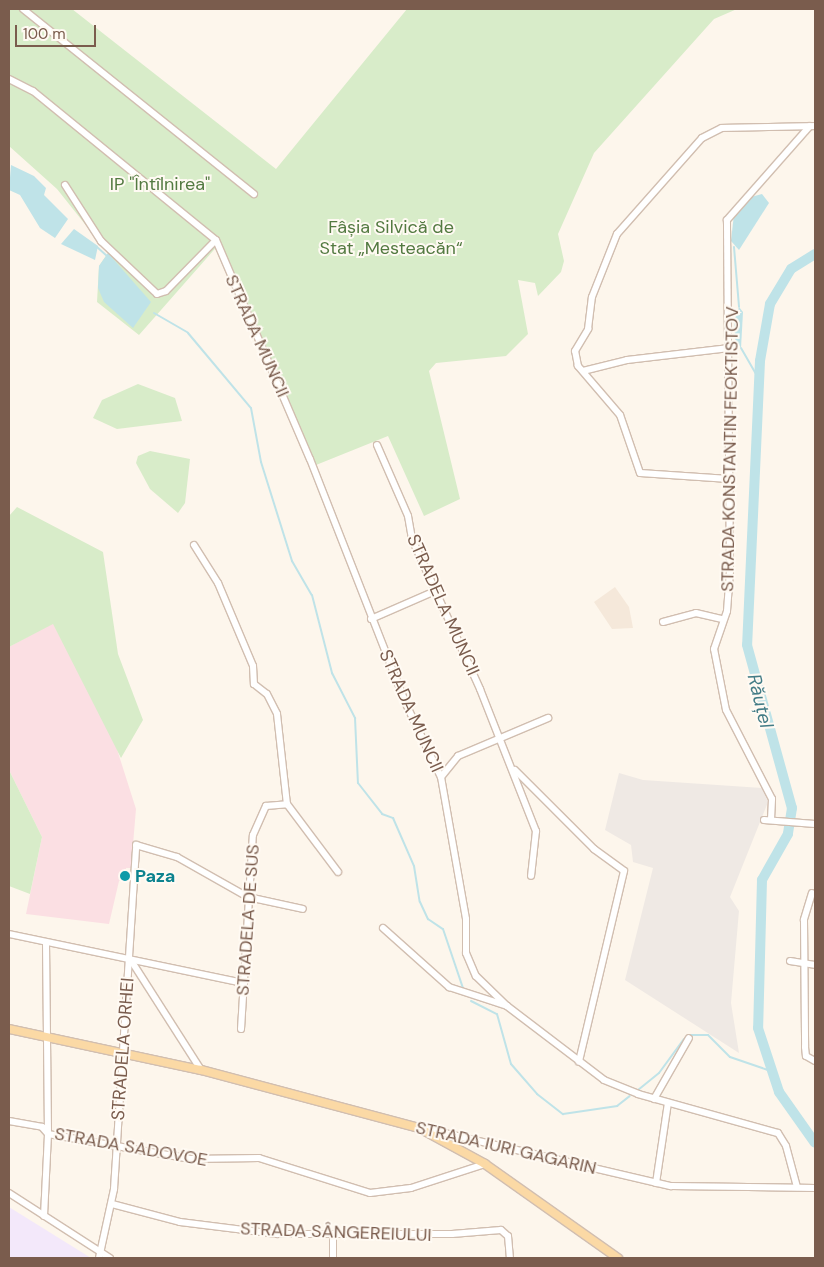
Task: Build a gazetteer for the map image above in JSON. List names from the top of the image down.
{
  "streets": {
    "main road": ["STRADA IURI GAGARIN"],
    "street": [
      "STRADA MUNCII",
      "STRADA KONSTANTIN FEOKTISTOV",
      "STRADELA MUNCII",
      "STRADELA DE SUS",
      "STRADELA ORHEI",
      "STRADA SADOVOE",
      "STRADA SÂNGEREIULUI"
    ]
  },
  "crossings": [
    ["STRADA MUNCII", "STRADA IURI GAGARIN"],
    ["STRADELA DE SUS", "STRADELA ORHEI"],
    ["STRADELA ORHEI", "STRADA SADOVOE"],
    ["STRADELA ORHEI", "STRADA IURI GAGARIN"],
    ["STRADELA ORHEI", "STRADA SÂNGEREIULUI"]
  ],
  "water": ["Răuțel"],
  "parks": ["IP \"Întîlnirea\"", "Fâșia Silvică de Stat „Mesteacăn“"],
  "places": ["Paza"],
  "scale_bar": "100 m"
}
